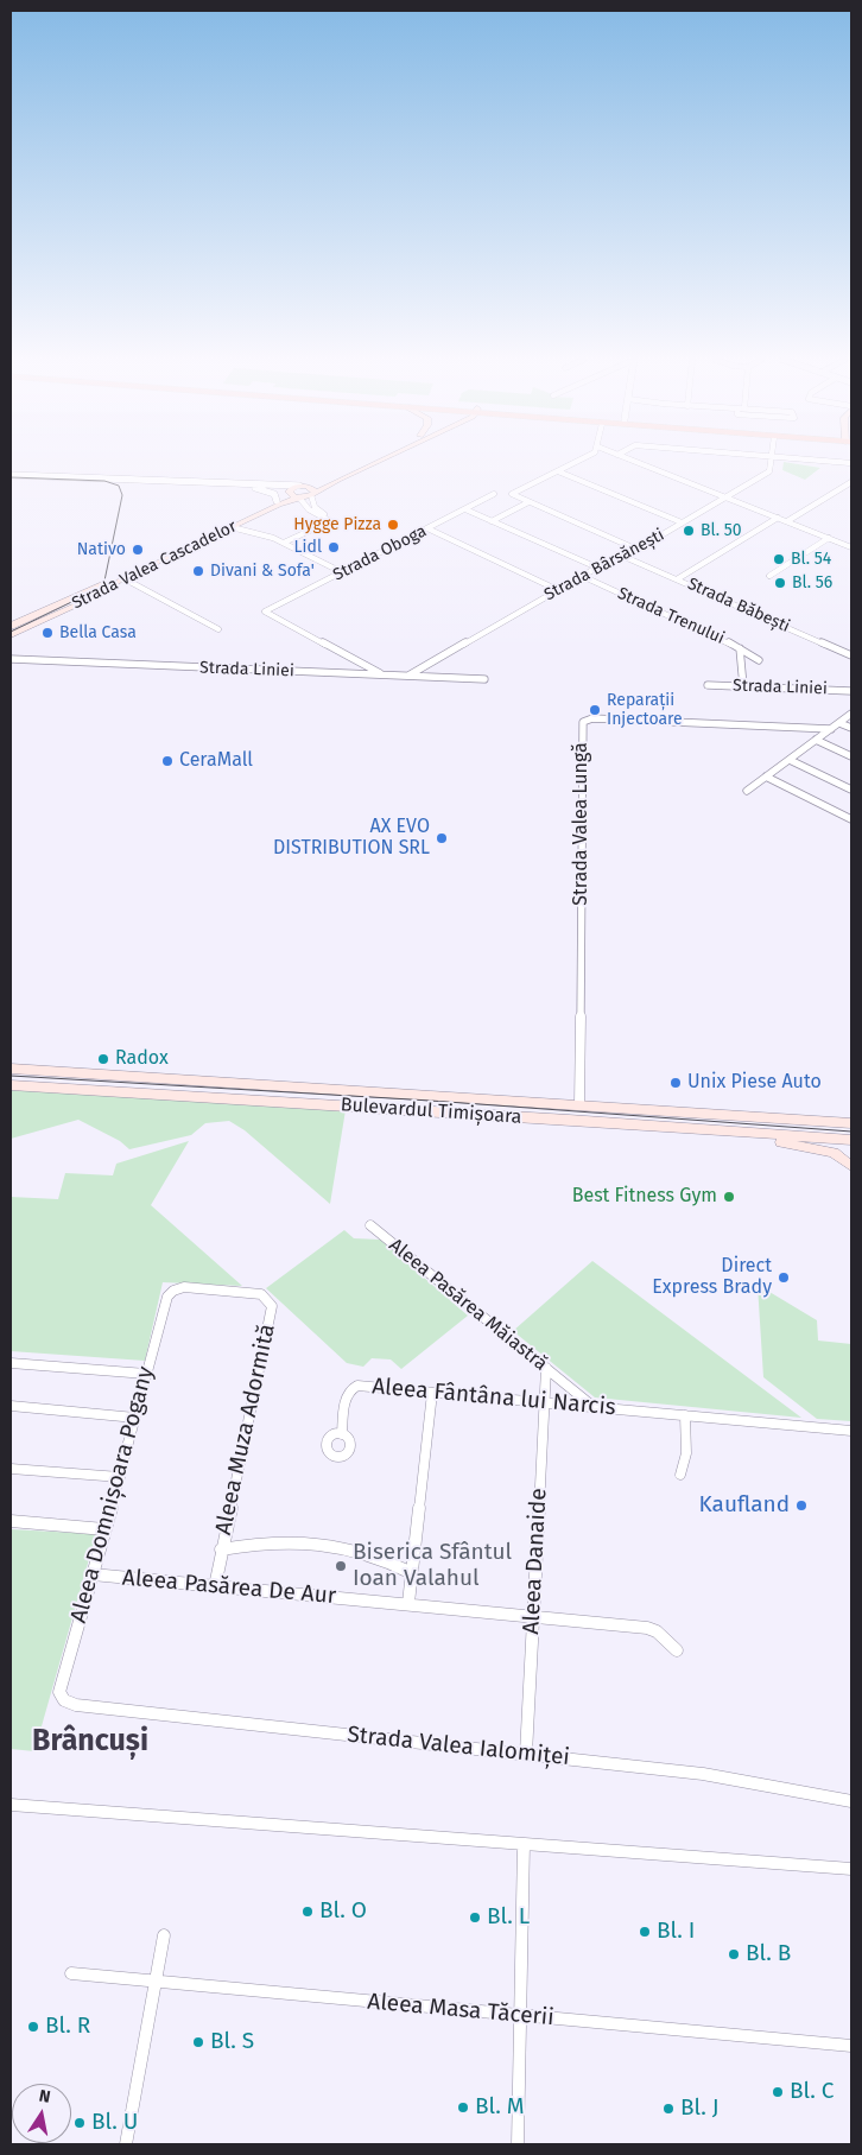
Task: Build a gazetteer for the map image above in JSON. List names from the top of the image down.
{
  "streets": {
    "main road": ["Strada Valea Cascadelor", "Bulevardul Timișoara"],
    "street": [
      "Strada Oboga",
      "Strada Bârsănești",
      "Strada Băbești",
      "Strada Trenului",
      "Strada Liniei",
      "Strada Valea Lungă",
      "Aleea Pasărea Măiastră",
      "Aleea Fântâna lui Narcis",
      "Aleea Muza Adormită",
      "Aleea Domnișoara Pogany",
      "Aleea Danaide",
      "Aleea Pasărea De Aur",
      "Strada Valea Ialomiței",
      "Aleea Masa Tăcerii"
    ]
  },
  "crossings": [
    ["Strada Oboga", "Strada Liniei"],
    ["Strada Bârsănești", "Strada Băbești"],
    ["Strada Bârsănești", "Strada Trenului"],
    ["Strada Bârsănești", "Strada Liniei"],
    ["Strada Valea Lungă", "Bulevardul Timișoara"],
    ["Aleea Pasărea Măiastră", "Aleea Fântâna lui Narcis"],
    ["Aleea Pasărea Măiastră", "Aleea Danaide"],
    ["Aleea Fântâna lui Narcis", "Aleea Danaide"],
    ["Aleea Muza Adormită", "Aleea Domnișoara Pogany"],
    ["Aleea Muza Adormită", "Aleea Pasărea De Aur"],
    ["Aleea Domnișoara Pogany", "Aleea Pasărea De Aur"],
    ["Aleea Domnișoara Pogany", "Strada Valea Ialomiței"],
    ["Aleea Danaide", "Aleea Pasărea De Aur"],
    ["Aleea Danaide", "Strada Valea Ialomiței"]
  ],
  "districts": ["Brâncuși"],
  "places": [
    "Hygge Pizza",
    "Bl. 50",
    "Lidl",
    "Nativo",
    "Bl. 54",
    "Divani & Sofa'",
    "Bl. 56",
    "Bella Casa",
    "Reparații Injectoare",
    "CeraMall",
    "AX EVO DISTRIBUTION SRL",
    "Radox",
    "Unix Piese Auto",
    "Best Fitness Gym",
    "Direct Express Brady",
    "Kaufland",
    "Biserica Sfântul Ioan Valahul",
    "Bl. O",
    "Bl. L",
    "Bl. I",
    "Bl. B",
    "Bl. R",
    "Bl. S",
    "Bl. C",
    "Bl. M",
    "Bl. J",
    "Bl. U"
  ],
  "north": "top"
}
